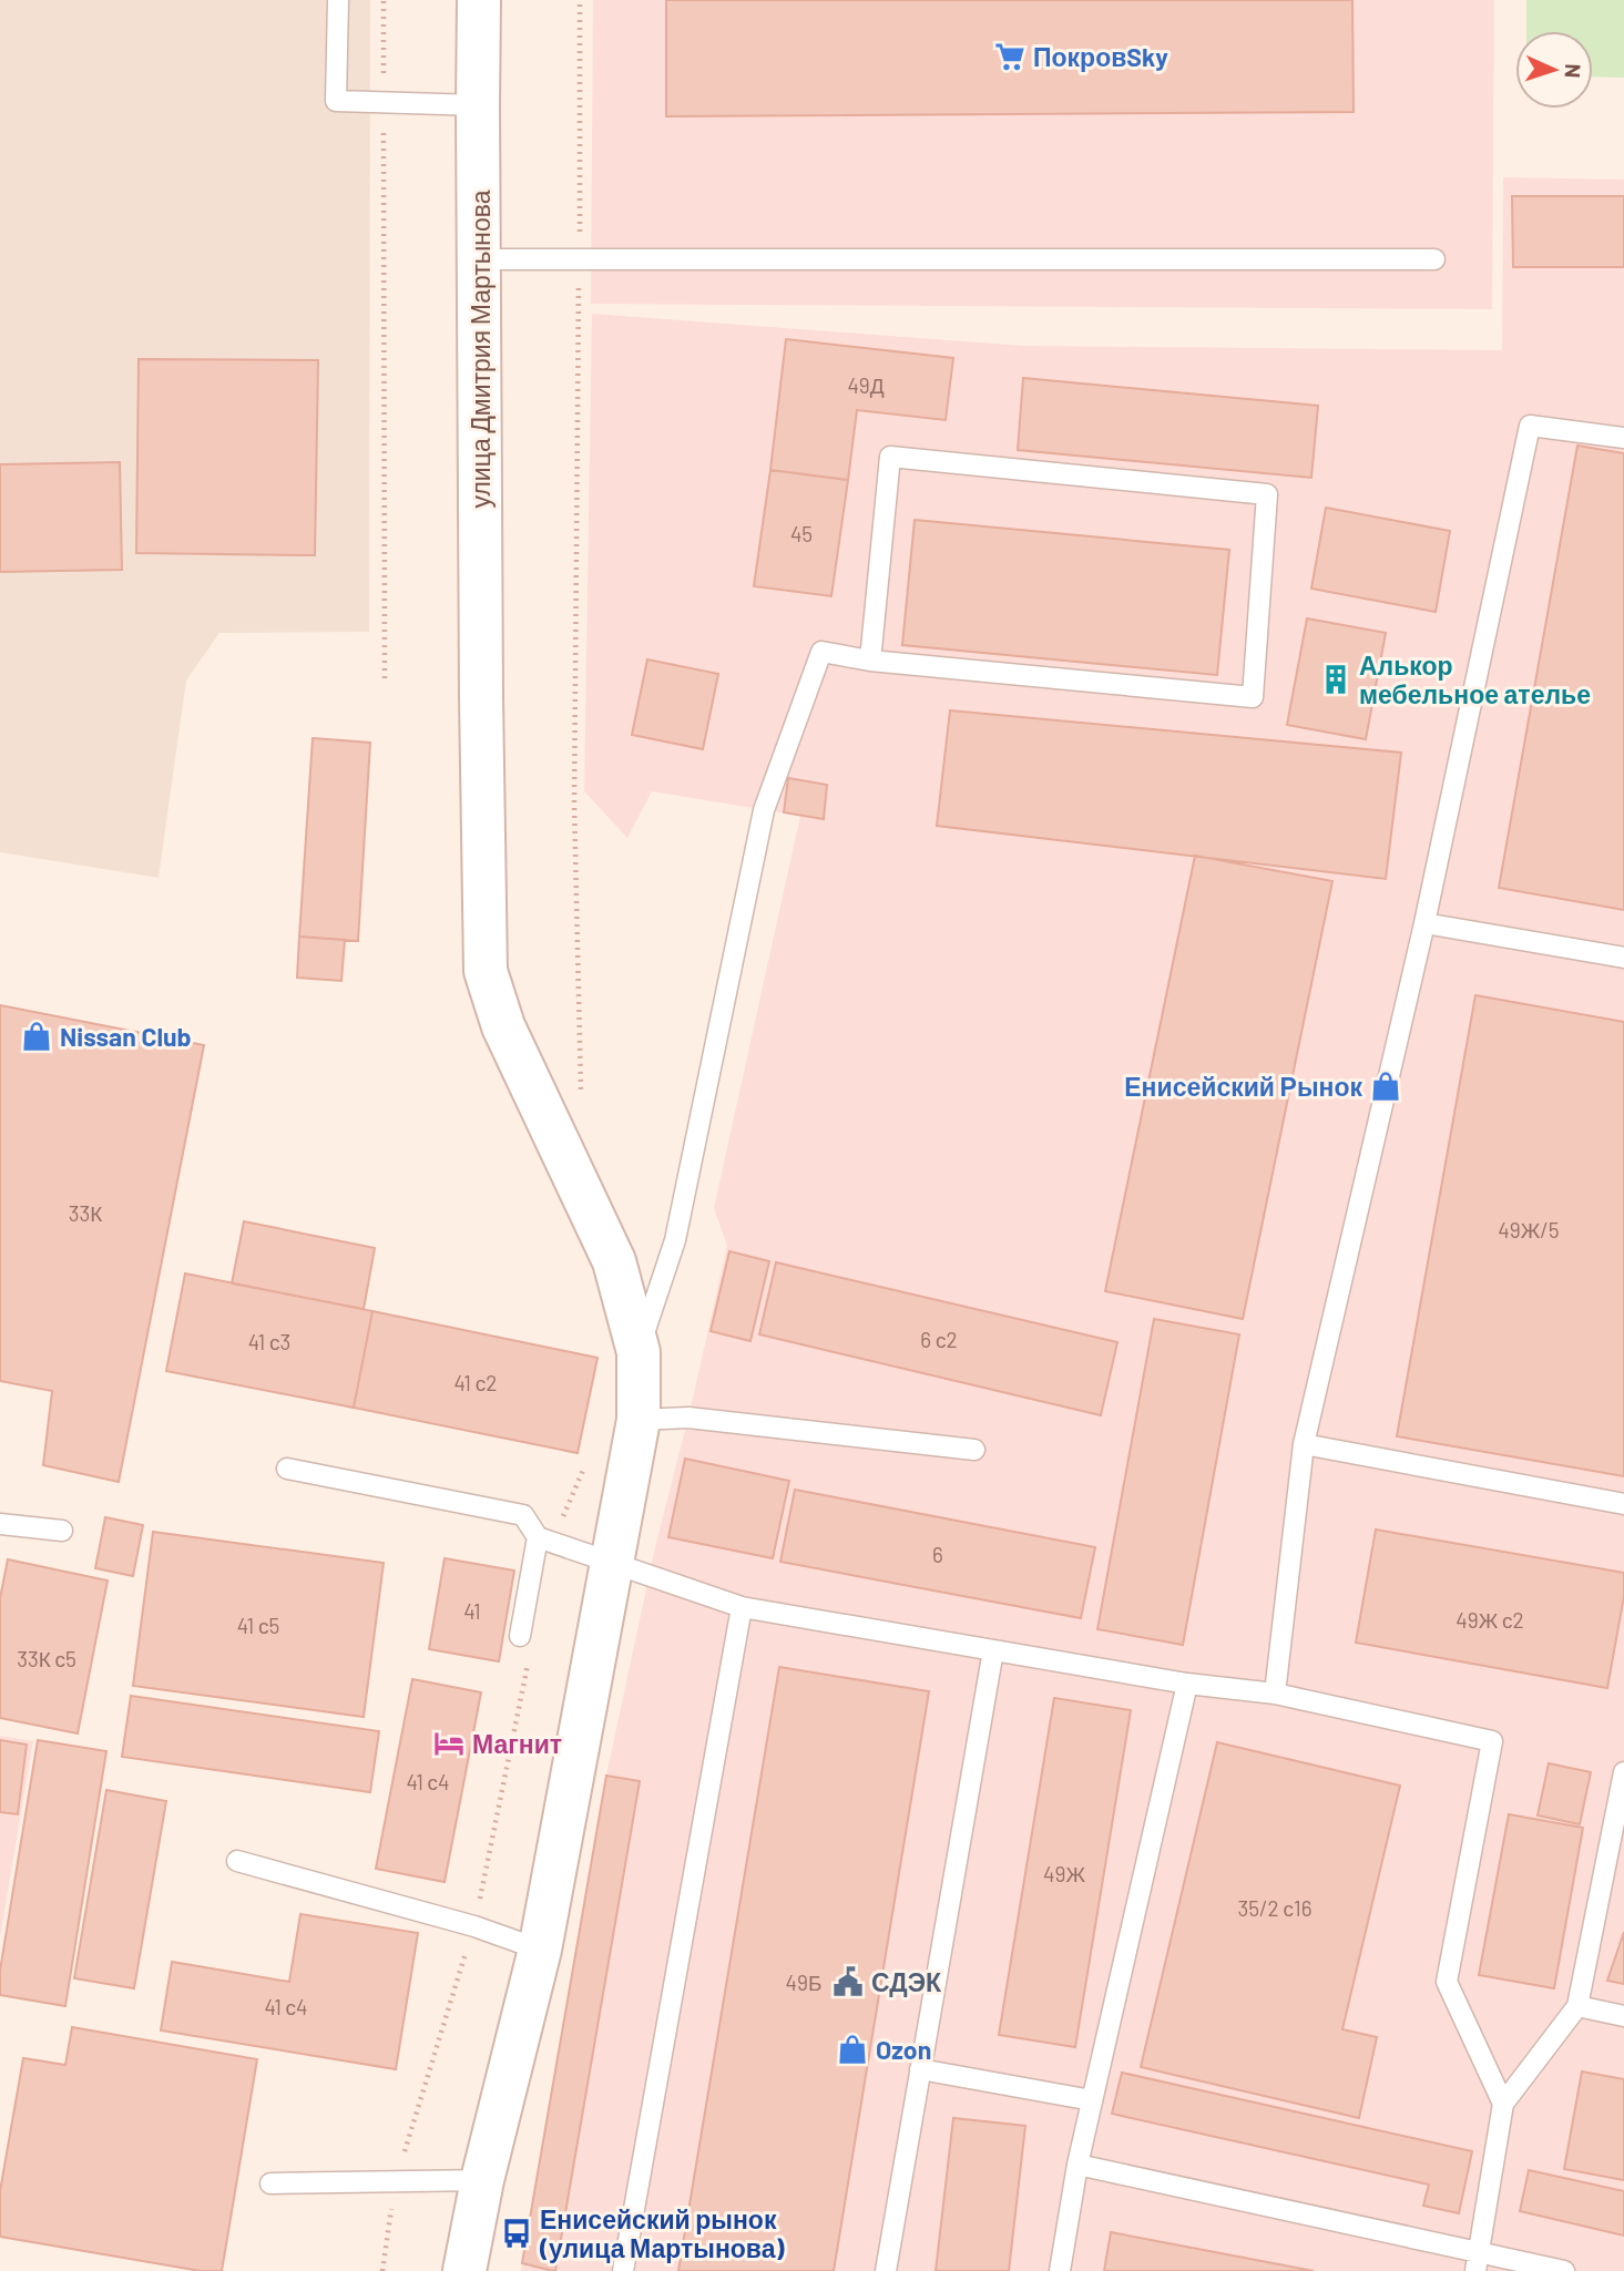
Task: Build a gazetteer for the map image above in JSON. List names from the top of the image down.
{
  "streets": {
    "street": ["улица Дмитрия Мартынова"]
  },
  "places": {
    "supermarket": ["ПокровSky"],
    "building": ["Алькор мебельное ателье"],
    "shop": ["Nissan Club", "Енисейский Рынок", "Ozon"],
    "hotel": ["Магнит"],
    "public building": ["СДЭК"],
    "bus stop": ["Енисейский рынок (улица Мартынова)"]
  },
  "house_numbers": [
    "49Д",
    "45",
    "33К",
    "49Ж/5",
    "6 с2",
    "41 с3",
    "41 с2",
    "6",
    "41",
    "49Ж с2",
    "41 с5",
    "33К с5",
    "41 с4",
    "49Ж",
    "35/2 с16",
    "49Б",
    "41 с4"
  ],
  "north": "right"
}
